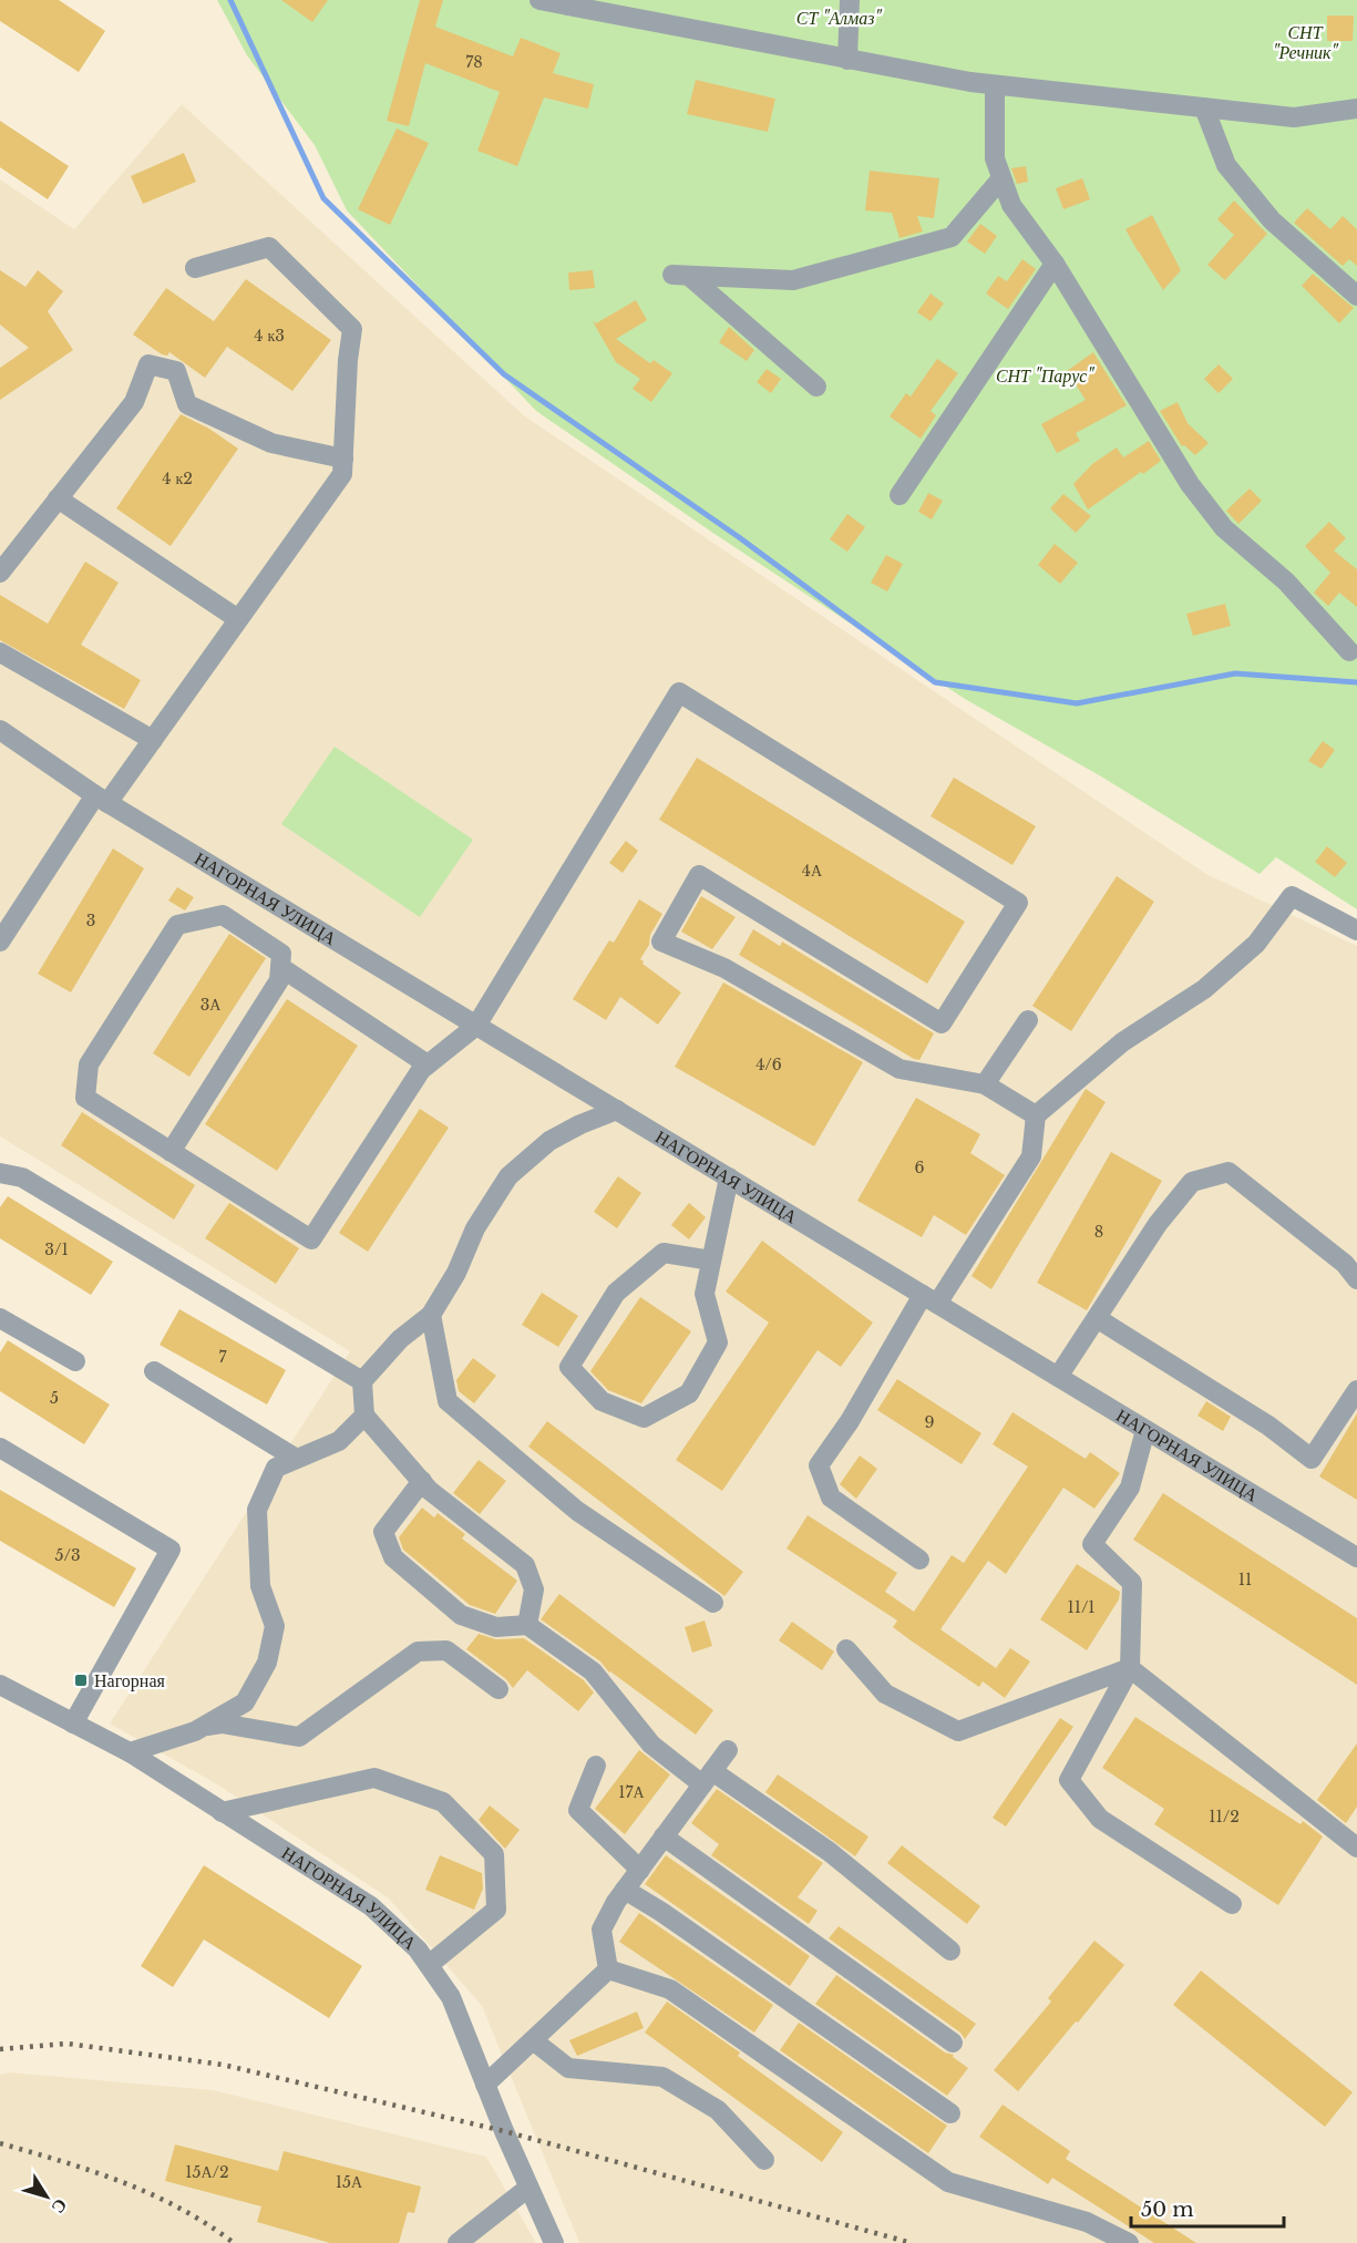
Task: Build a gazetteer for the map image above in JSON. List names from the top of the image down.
{
  "streets": {
    "street": ["НАГОРНАЯ УЛИЦА"]
  },
  "parks": ["СТ \"Алмаз\"", "СНТ \"Речник\"", "СНТ \"Парус\""],
  "places": {
    "transit": ["Нагорная"]
  },
  "house_numbers": [
    "78",
    "4 к3",
    "4 к2",
    "4А",
    "3",
    "3А",
    "4/6",
    "6",
    "8",
    "3/1",
    "7",
    "5",
    "9",
    "5/3",
    "11",
    "11/1",
    "17А",
    "11/2",
    "15А/2",
    "15А"
  ],
  "scale_bar": "50 m",
  "north": "bottom right"
}
